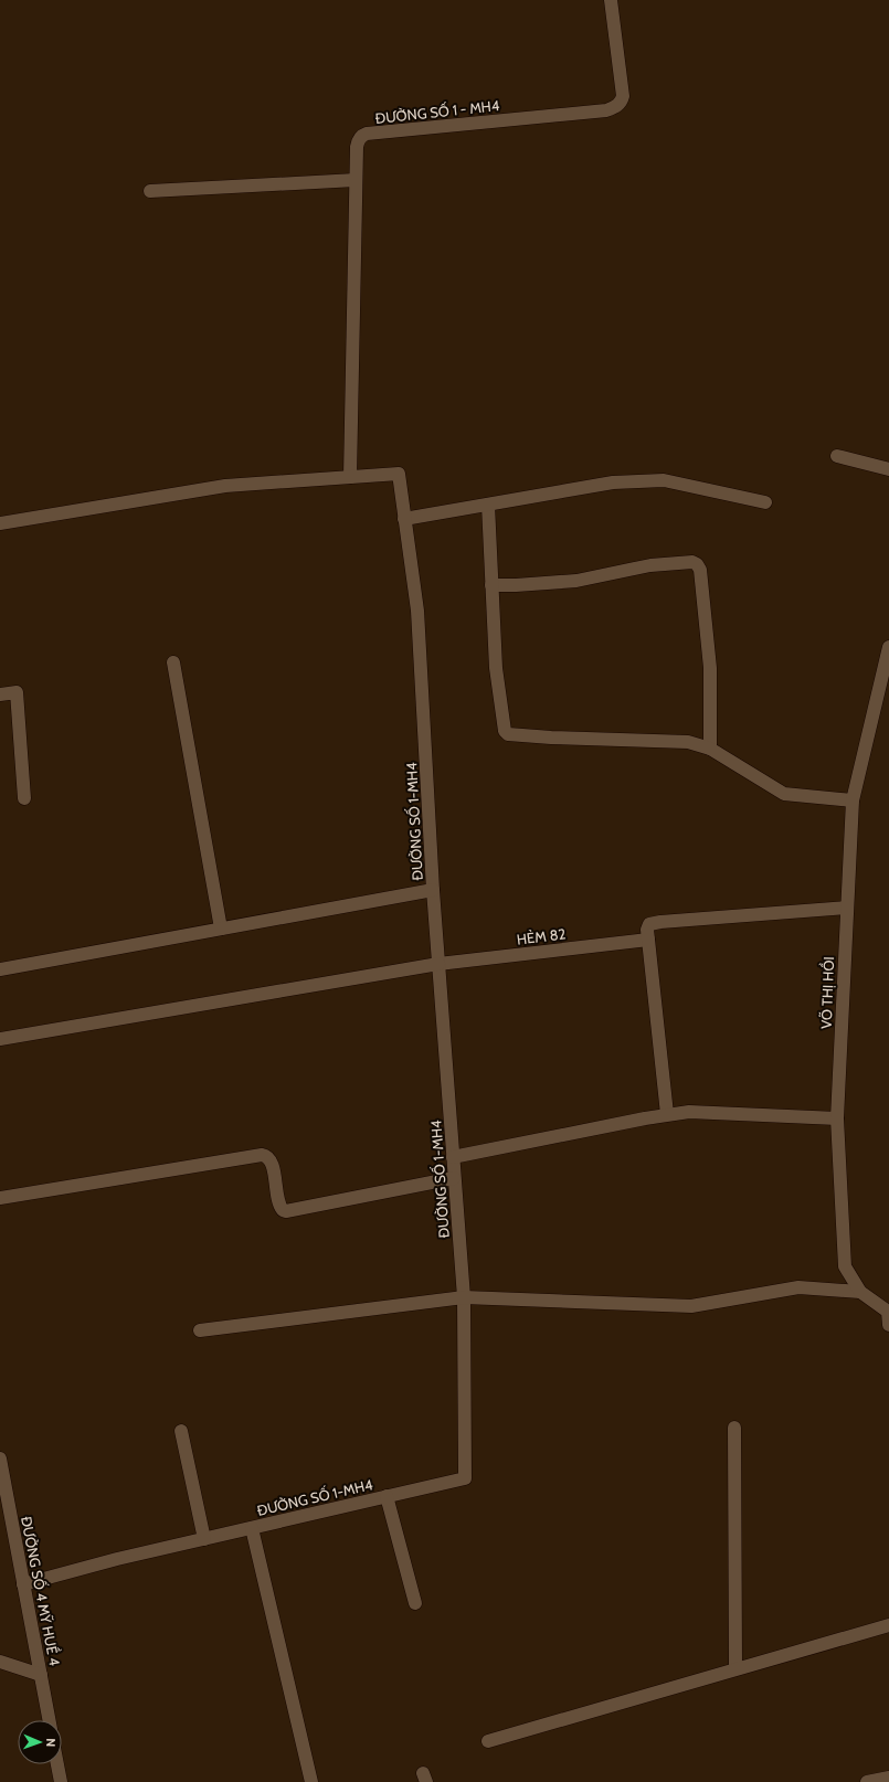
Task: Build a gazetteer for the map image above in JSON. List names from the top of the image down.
{
  "streets": {
    "street": [
      "ĐƯỜNG SỐ 1 - MH4",
      "ĐƯỜNG SỐ 1-MH4",
      "HẺM 82",
      "VÕ THỊ HỒI",
      "ĐƯỜNG SỐ 4 MỸ HUỀ 4"
    ]
  },
  "crossings": [
    ["ĐƯỜNG SỐ 1 - MH4", "ĐƯỜNG SỐ 1-MH4"],
    ["ĐƯỜNG SỐ 1-MH4", "HẺM 82"],
    ["ĐƯỜNG SỐ 1-MH4", "ĐƯỜNG SỐ 4 MỸ HUỀ 4"]
  ],
  "north": "right"
}
